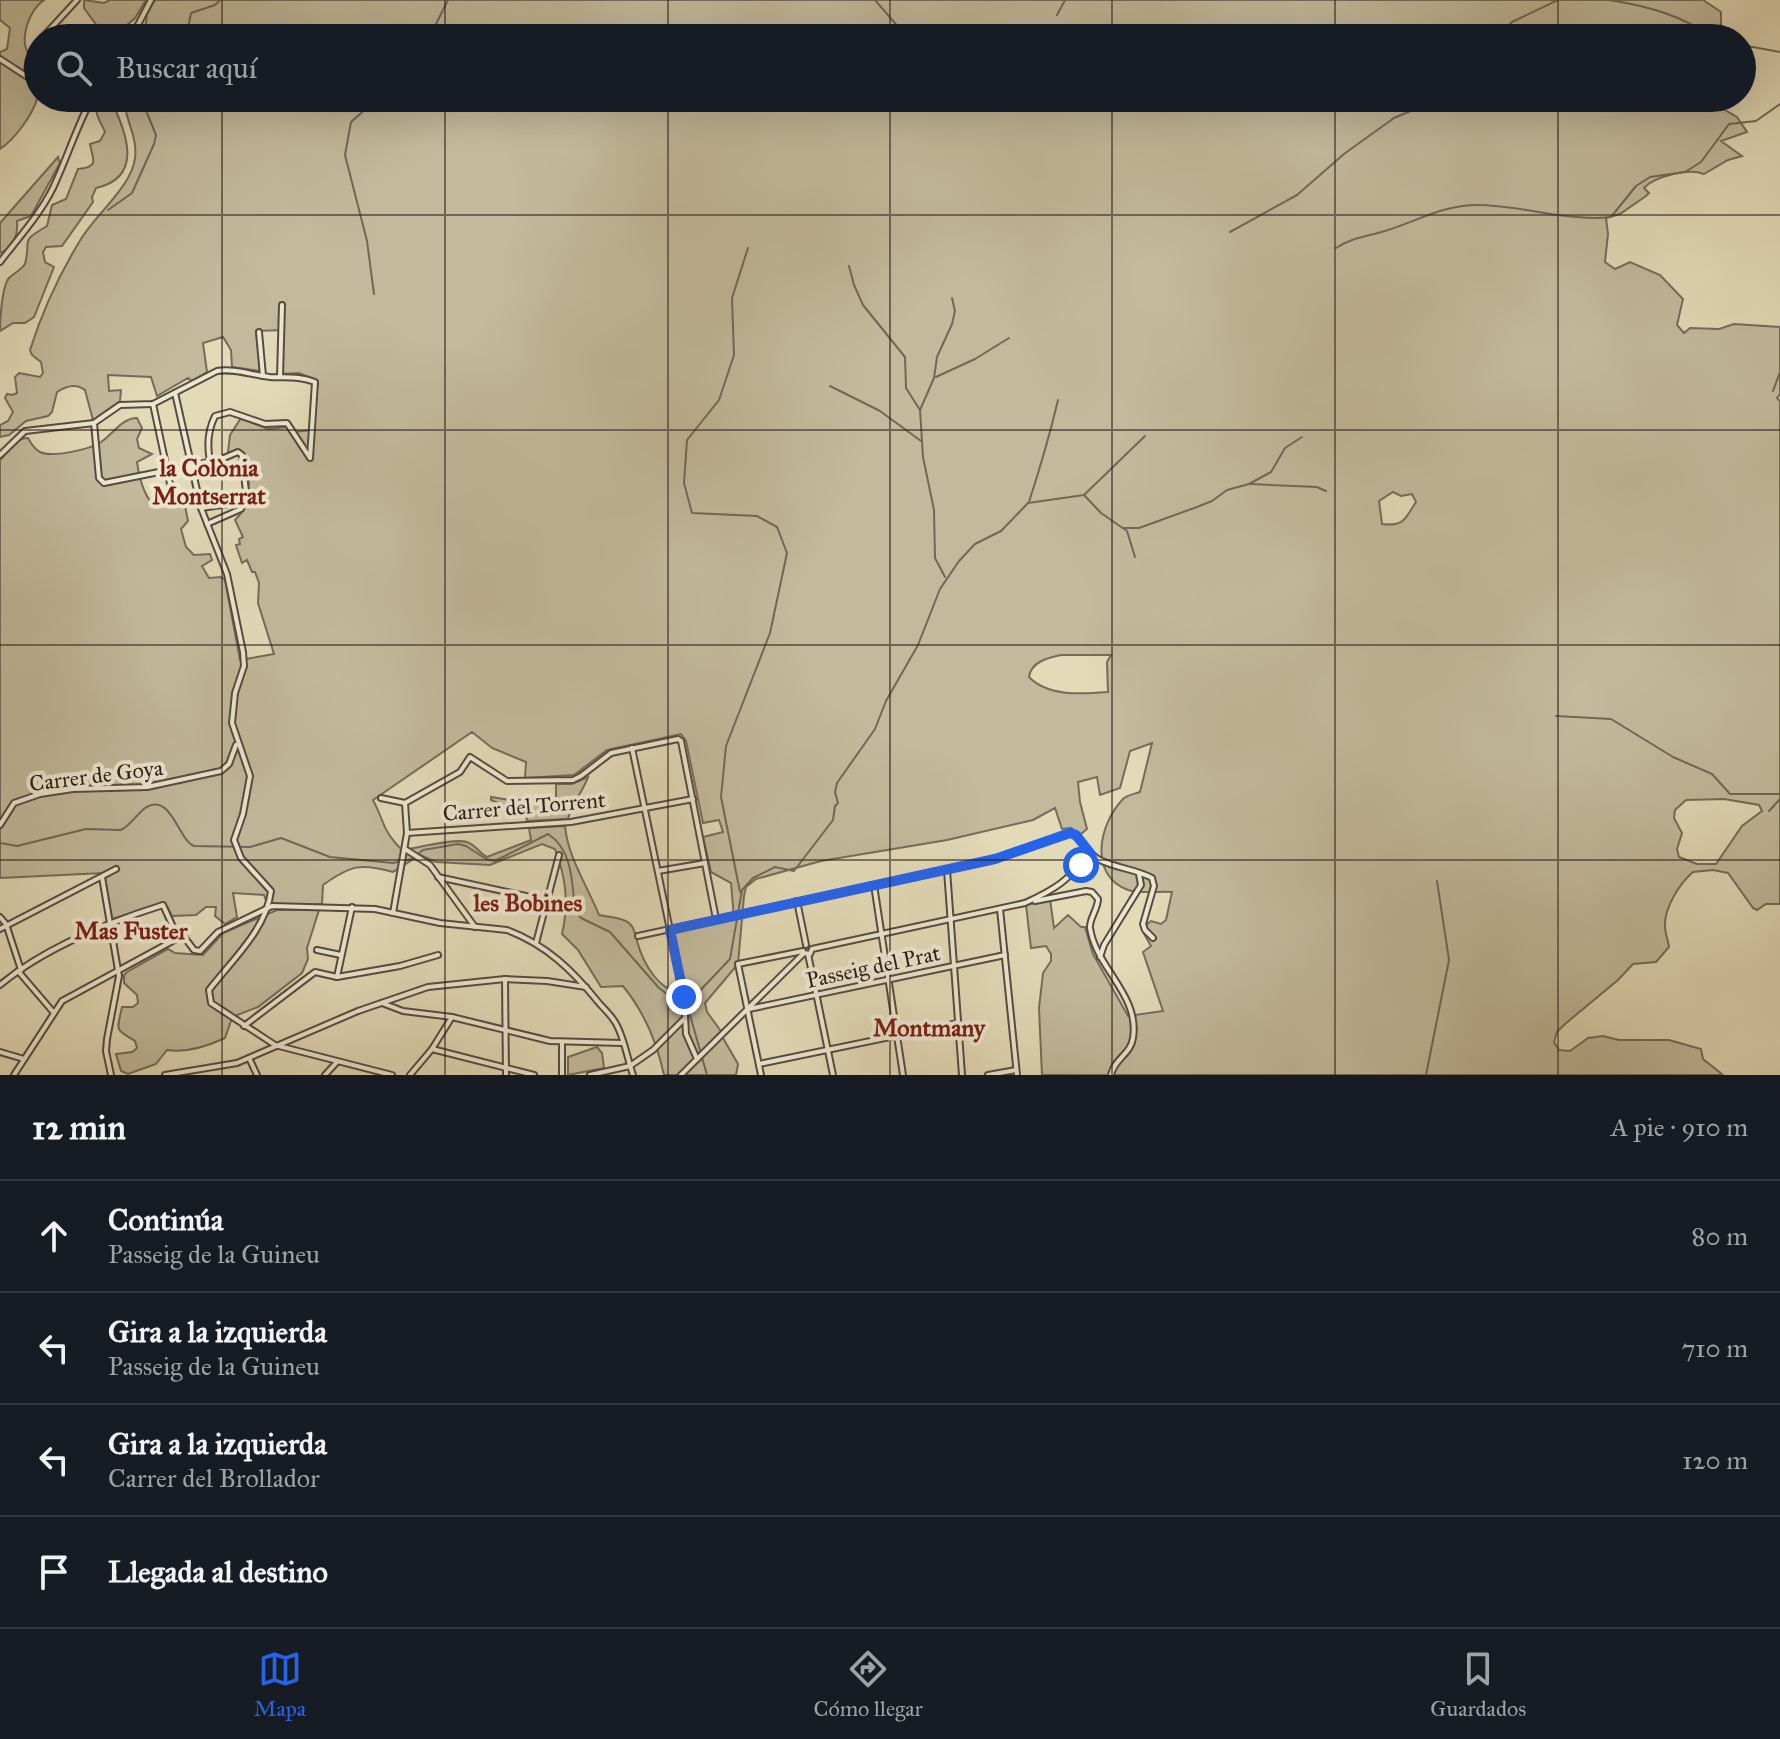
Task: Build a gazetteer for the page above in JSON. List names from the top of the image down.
{
  "streets": {
    "street": ["Carrer de Goya", "Carrer del Torrent", "Passeig del Prat"]
  },
  "districts": [
    "la Colònia Montserrat",
    "les Bobines",
    "Mas Fuster",
    "Montmany"
  ],
  "page": {
    "search": "Buscar aquí",
    "heading": ["12 min", "A pie · 910 m"],
    "list": [
      ["Continúa", "Passeig de la Guineu", "80 m"],
      ["Gira a la izquierda", "Passeig de la Guineu", "710 m"],
      ["Gira a la izquierda", "Carrer del Brollador", "120 m"],
      "Llegada al destino"
    ],
    "nav": ["Mapa", "Cómo llegar", "Guardados"]
  }
}
